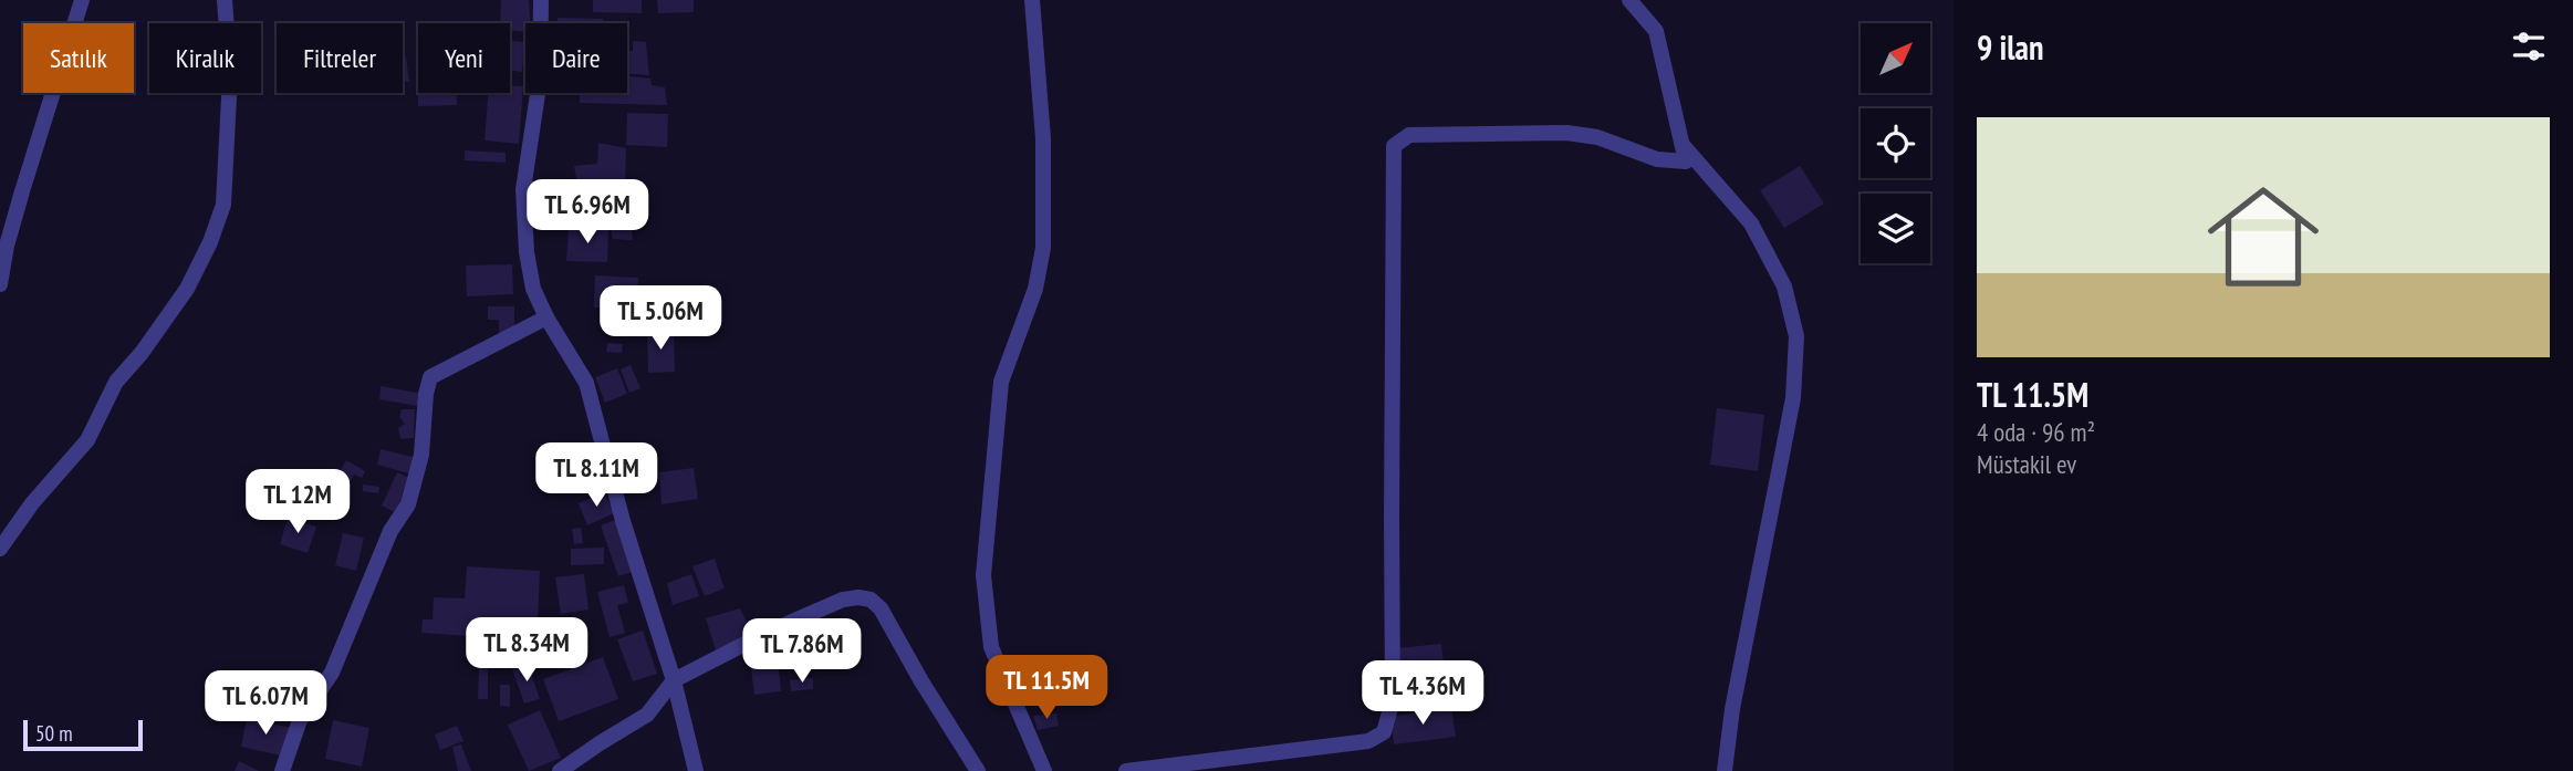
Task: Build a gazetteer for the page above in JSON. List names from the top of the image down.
{
  "scale_bar": "50 m",
  "north": "top right",
  "page": {
    "heading": "9 ilan",
    "chip": [
      "Satılık",
      "Kiralık",
      "Filtreler",
      "Yeni",
      "Daire"
    ],
    "list": [
      {
        "name": "TL 11.5M",
        "note": "4 oda · 96 m² · Müstakil ev"
      }
    ],
    "price": [
      "TL 6.96M",
      "TL 5.06M",
      "TL 8.11M",
      "TL 12M",
      "TL 8.34M",
      "TL 7.86M",
      "TL 11.5M",
      "TL 4.36M",
      "TL 6.07M"
    ],
    "scale": "50 m"
  }
}
